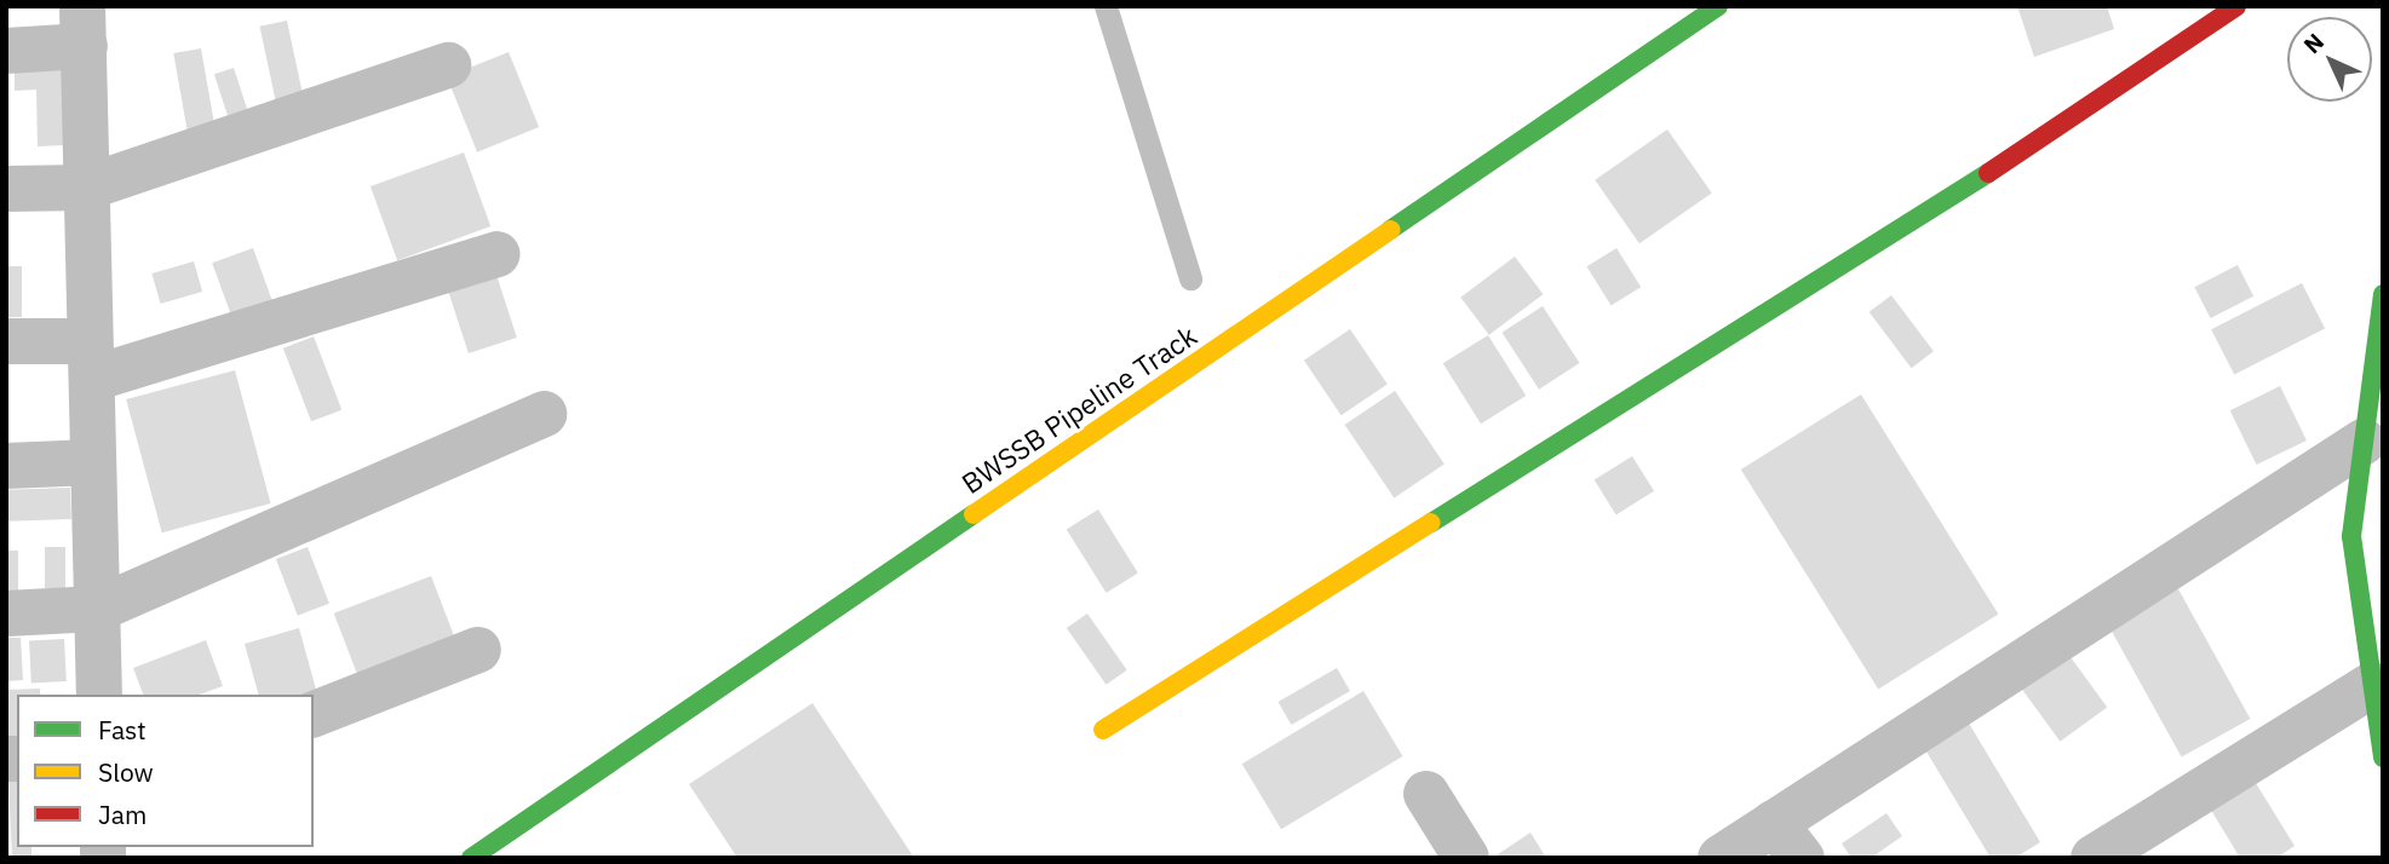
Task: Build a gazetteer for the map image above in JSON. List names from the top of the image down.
{
  "streets": {
    "street": ["BWSSB Pipeline Track"]
  },
  "legend": ["Fast", "Slow", "Jam"],
  "north": "top left"
}
